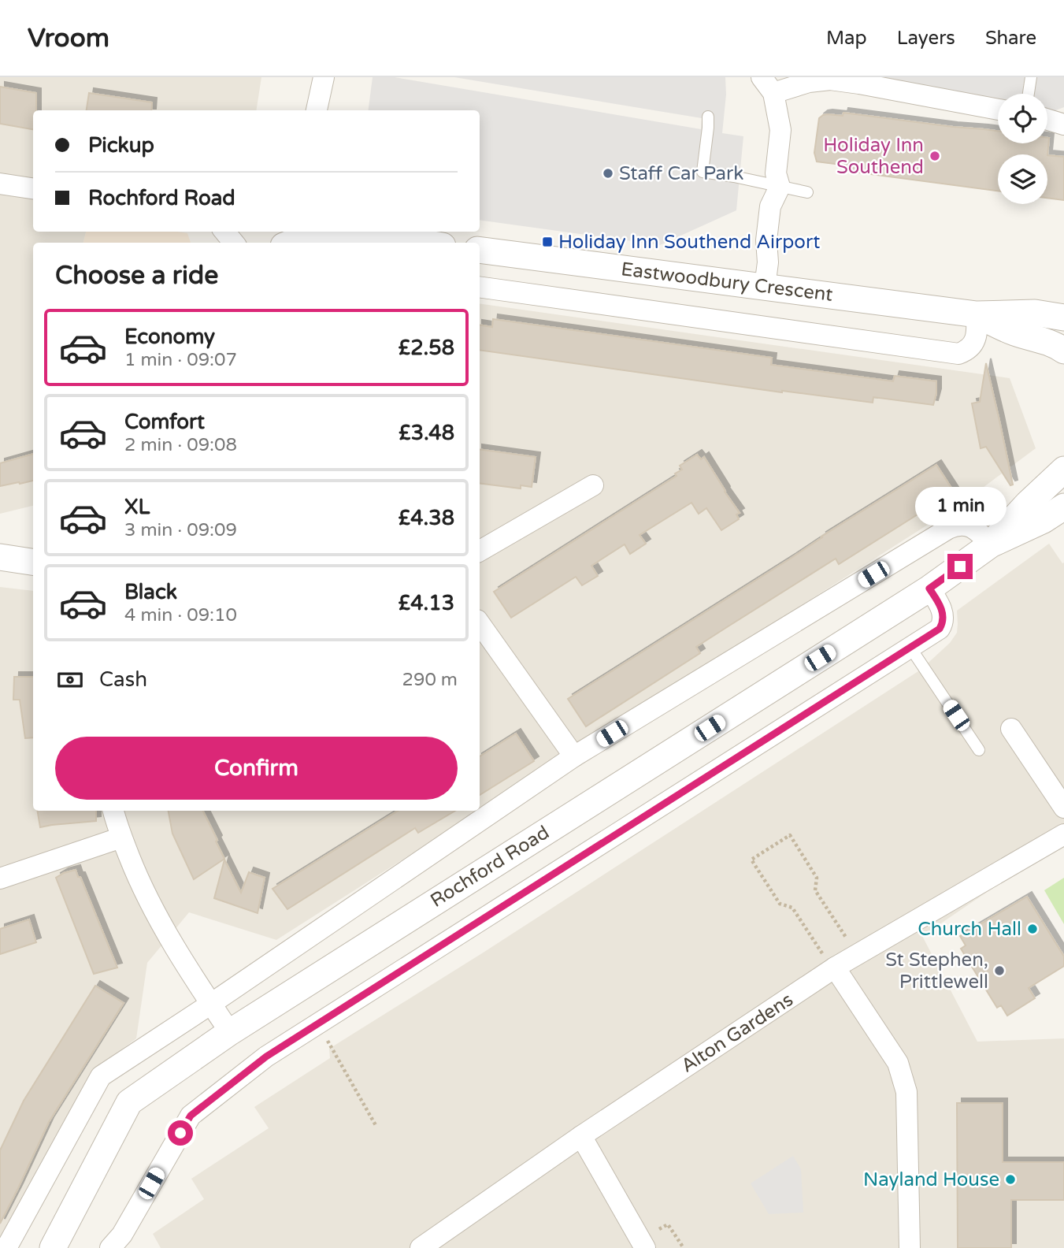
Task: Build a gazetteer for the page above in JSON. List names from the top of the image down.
{
  "streets": {
    "street": ["Eastwoodbury Crescent", "Rochford Road", "Alton Gardens"]
  },
  "places": {
    "other": [
      "Holiday Inn Southend",
      "Staff Car Park",
      "Church Hall",
      "St Stephen, Prittlewell",
      "Nayland House"
    ],
    "transit": ["Holiday Inn Southend Airport"]
  },
  "page": {
    "header": "Vroom",
    "nav": ["Map", "Layers", "Share"],
    "banner": ["Pickup", "Rochford Road"],
    "heading": "Choose a ride",
    "list": [
      {
        "name": "Economy",
        "note": "1 min · 09:07",
        "value": "£2.58"
      },
      {
        "name": "Comfort",
        "note": "2 min · 09:08",
        "value": "£3.48"
      },
      {
        "name": "XL",
        "note": "3 min · 09:09",
        "value": "£4.38"
      },
      {
        "name": "Black",
        "note": "4 min · 09:10",
        "value": "£4.13"
      }
    ],
    "bubble": "1 min",
    "pay": ["Cash", "290 m"],
    "buttons": "Confirm"
  }
}
